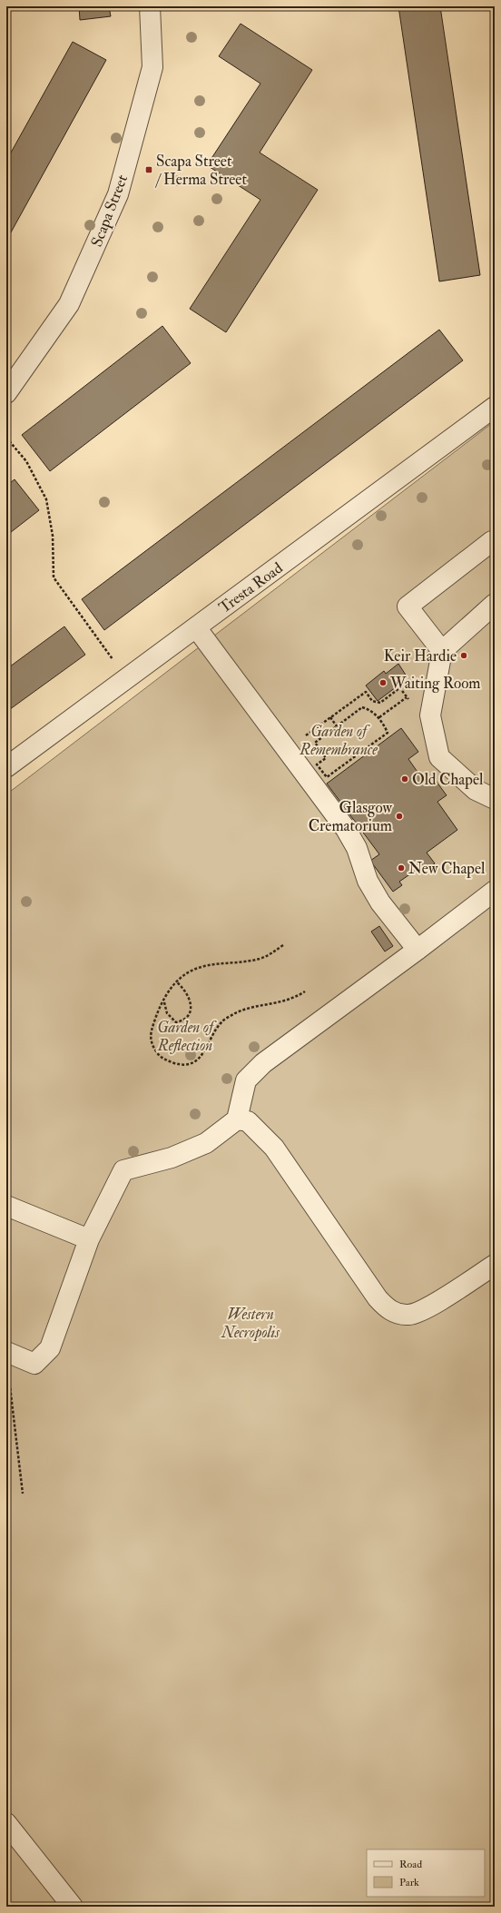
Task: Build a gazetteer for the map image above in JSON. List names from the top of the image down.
{
  "streets": {
    "street": ["Scapa Street", "Tresta Road"]
  },
  "parks": ["Garden of Remembrance", "Garden of Reflection", "Western Necropolis"],
  "places": {
    "transit": ["Scapa Street / Herma Street"],
    "other": [
      "Keir Hardie",
      "Waiting Room",
      "Old Chapel",
      "Glasgow Crematorium",
      "New Chapel"
    ]
  },
  "legend": ["Road", "Park"]
}
